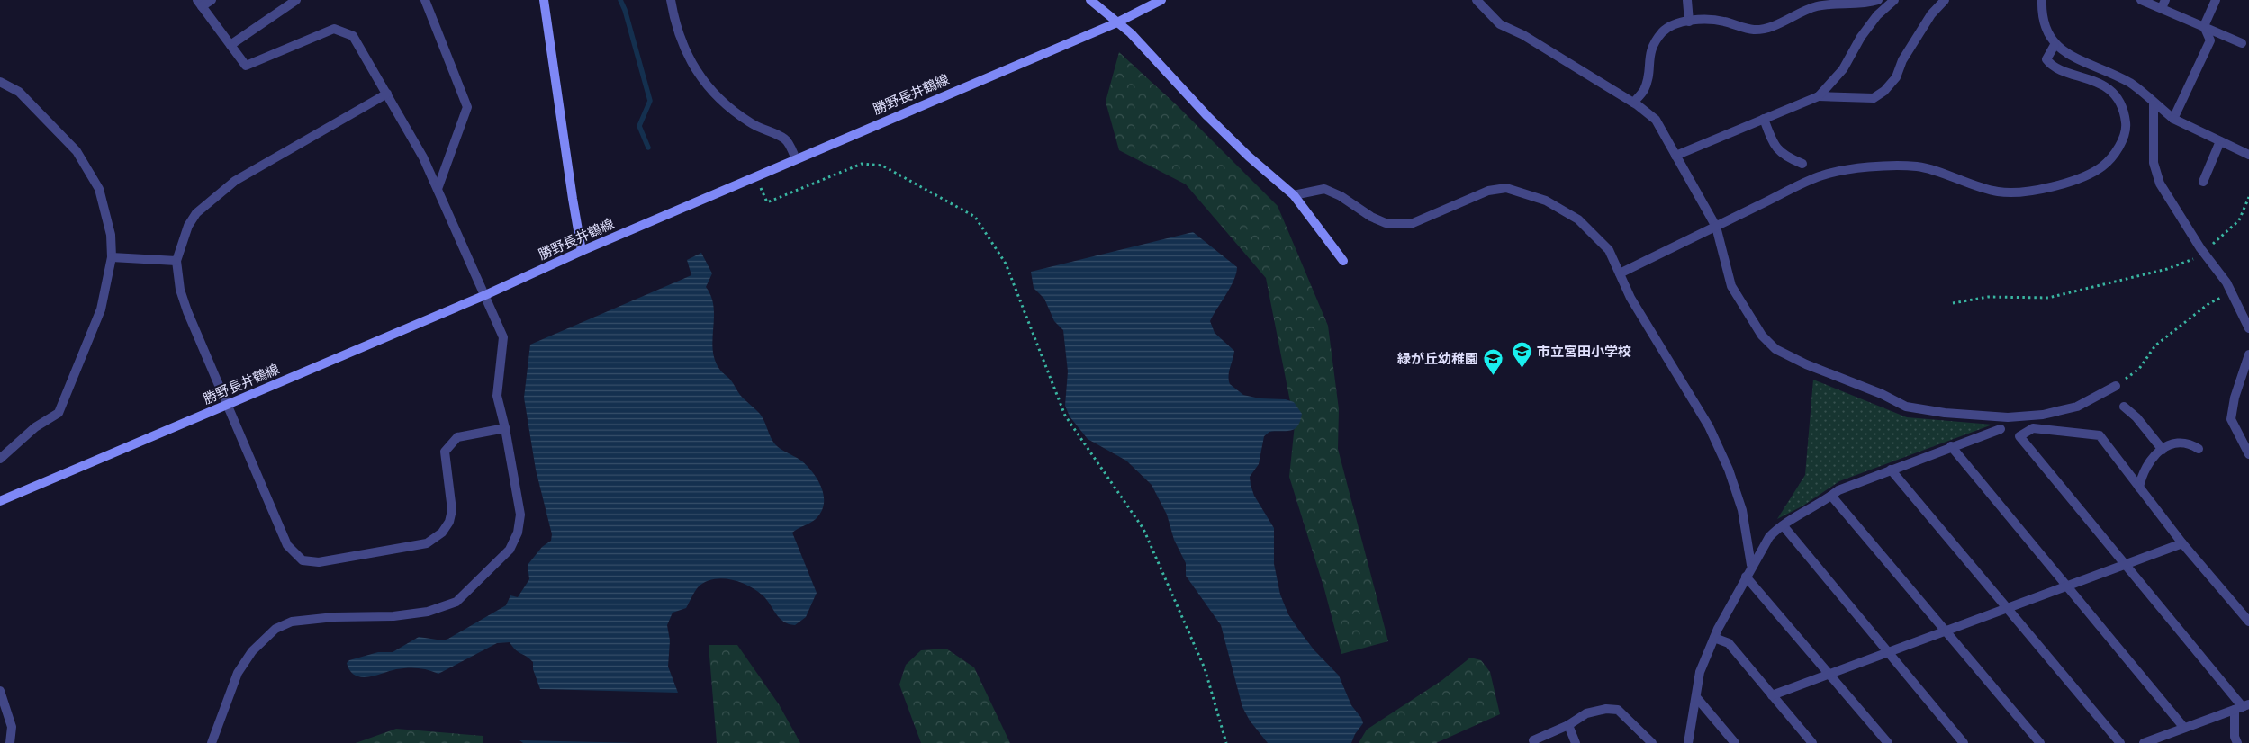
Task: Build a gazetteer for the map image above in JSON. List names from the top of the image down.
{
  "streets": {
    "street": ["勝野長井鶴線"]
  },
  "places": {
    "school or university": ["市立宮田小学校", "緑が丘幼稚園"]
  }
}
